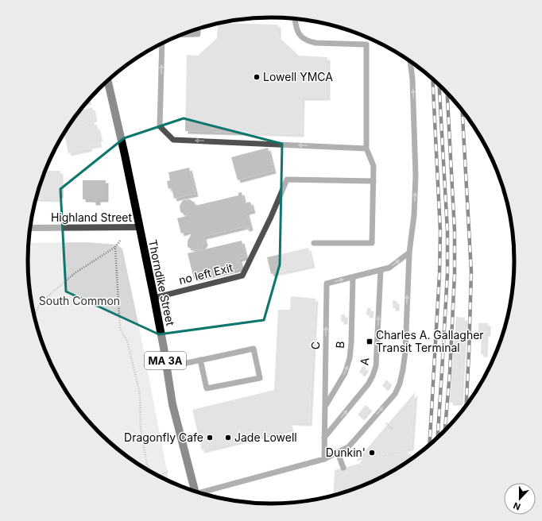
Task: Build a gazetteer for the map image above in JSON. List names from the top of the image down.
{
  "streets": {
    "main road": ["Thorndike Street", "MA 3A"],
    "street": ["Highland Street"],
    "lane": [
      "no left Exit",
      "B",
      "C",
      "A"
    ]
  },
  "crossings": [
    ["Highland Street", "Thorndike Street"],
    ["no left Exit", "Thorndike Street"],
    ["B", "C"],
    ["C", "A"]
  ],
  "one_way": ["B", "C"],
  "parks": ["South Common"],
  "places": {
    "other": [
      "Lowell YMCA",
      "Dragonfly Cafe",
      "Jade Lowell",
      "Dunkin'"
    ],
    "transit": ["Charles A. Gallagher Transit Terminal"]
  },
  "north": "bottom"
}
